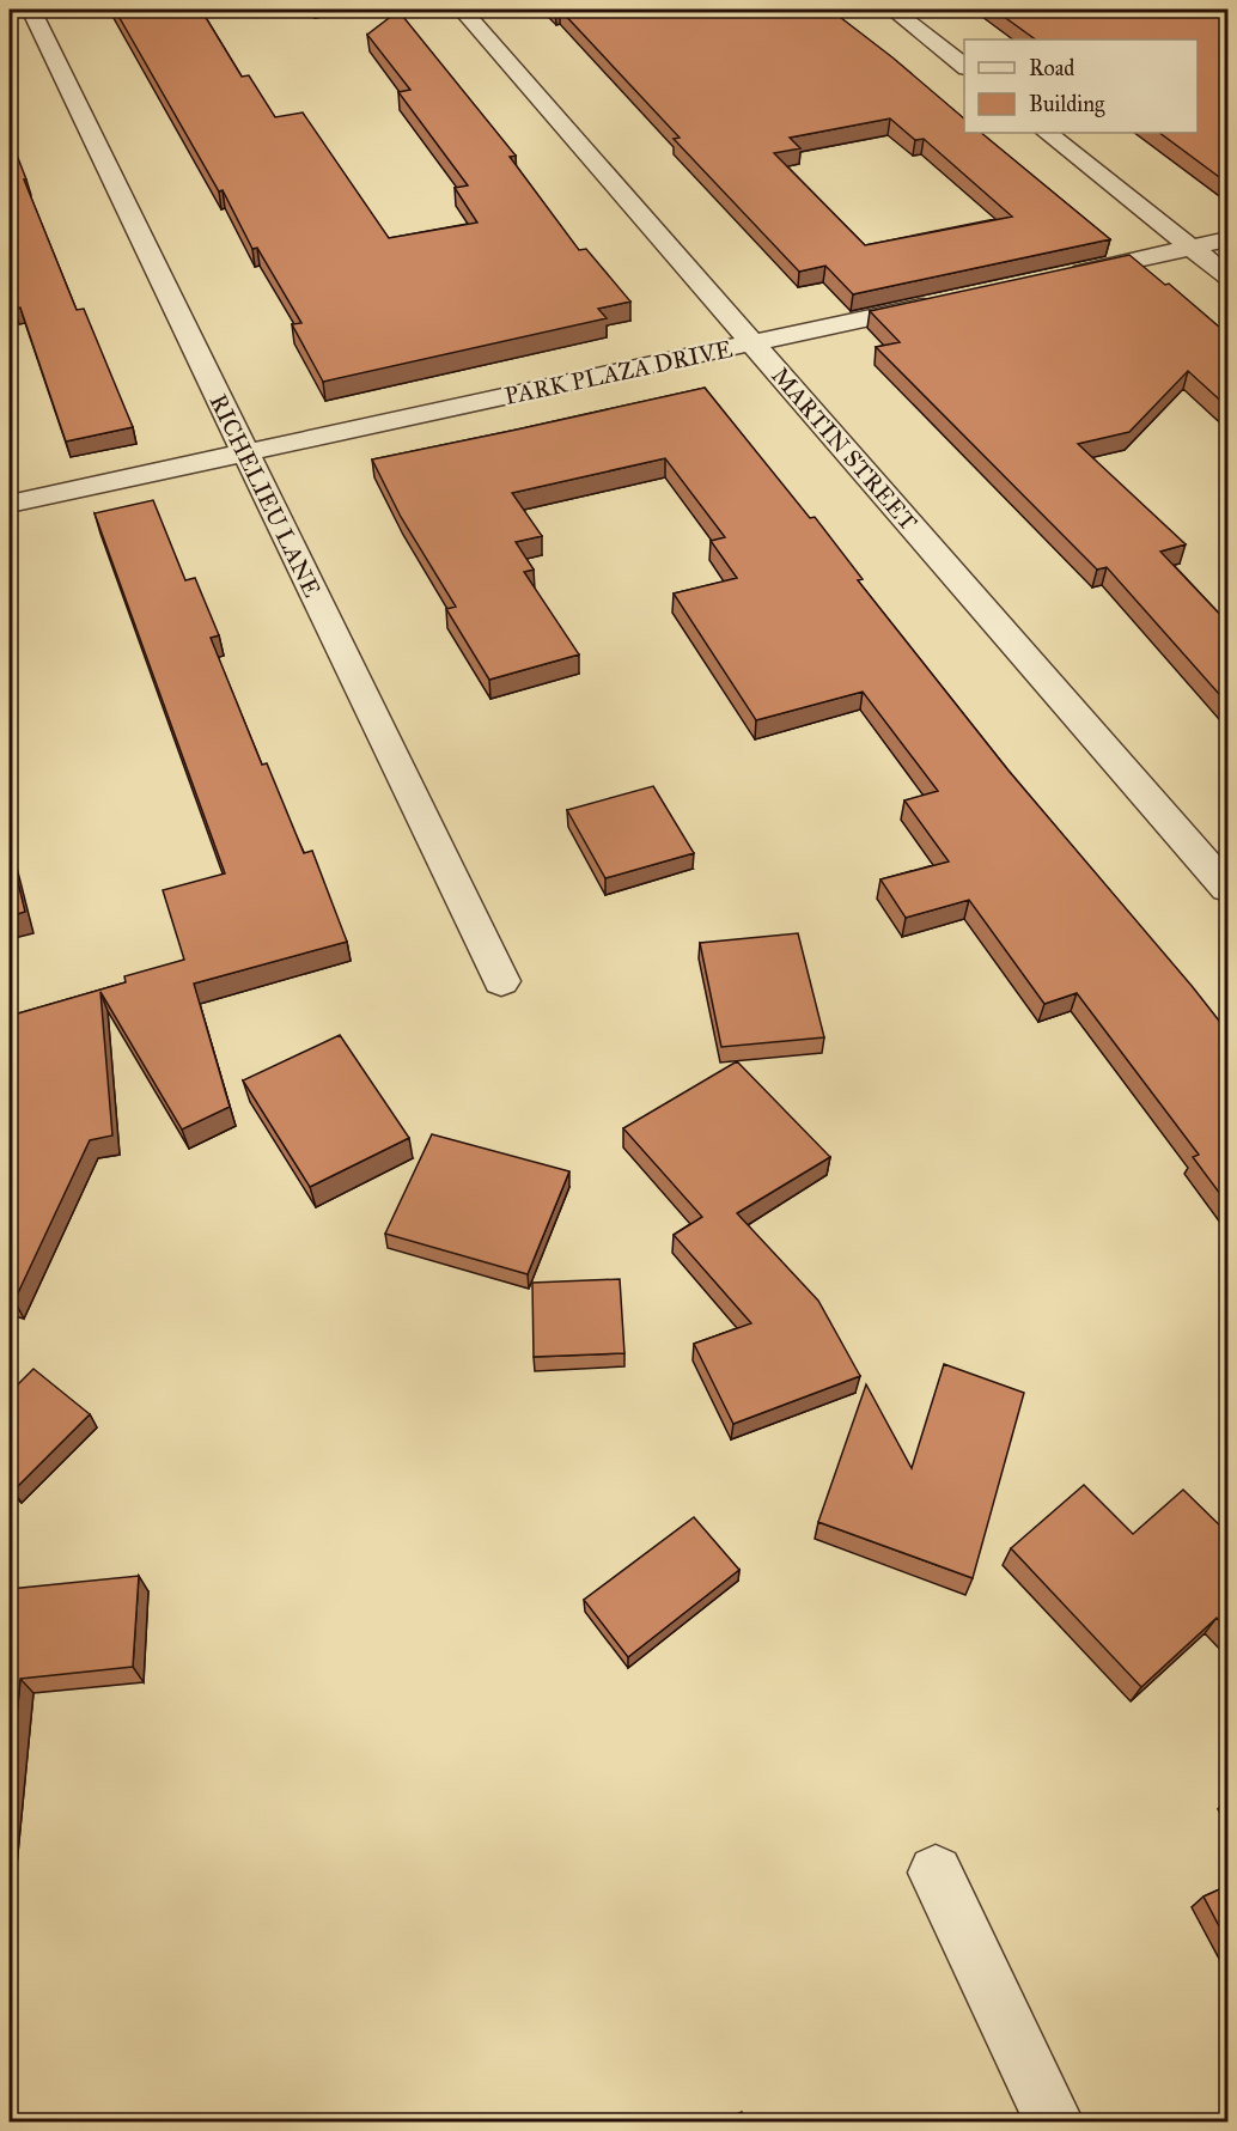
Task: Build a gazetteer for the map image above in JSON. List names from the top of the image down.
{
  "streets": {
    "street": ["PARK PLAZA DRIVE", "MARTIN STREET", "RICHELIEU LANE"]
  },
  "crossings": [
    ["PARK PLAZA DRIVE", "MARTIN STREET"],
    ["PARK PLAZA DRIVE", "RICHELIEU LANE"]
  ],
  "legend": ["Road", "Building"]
}
